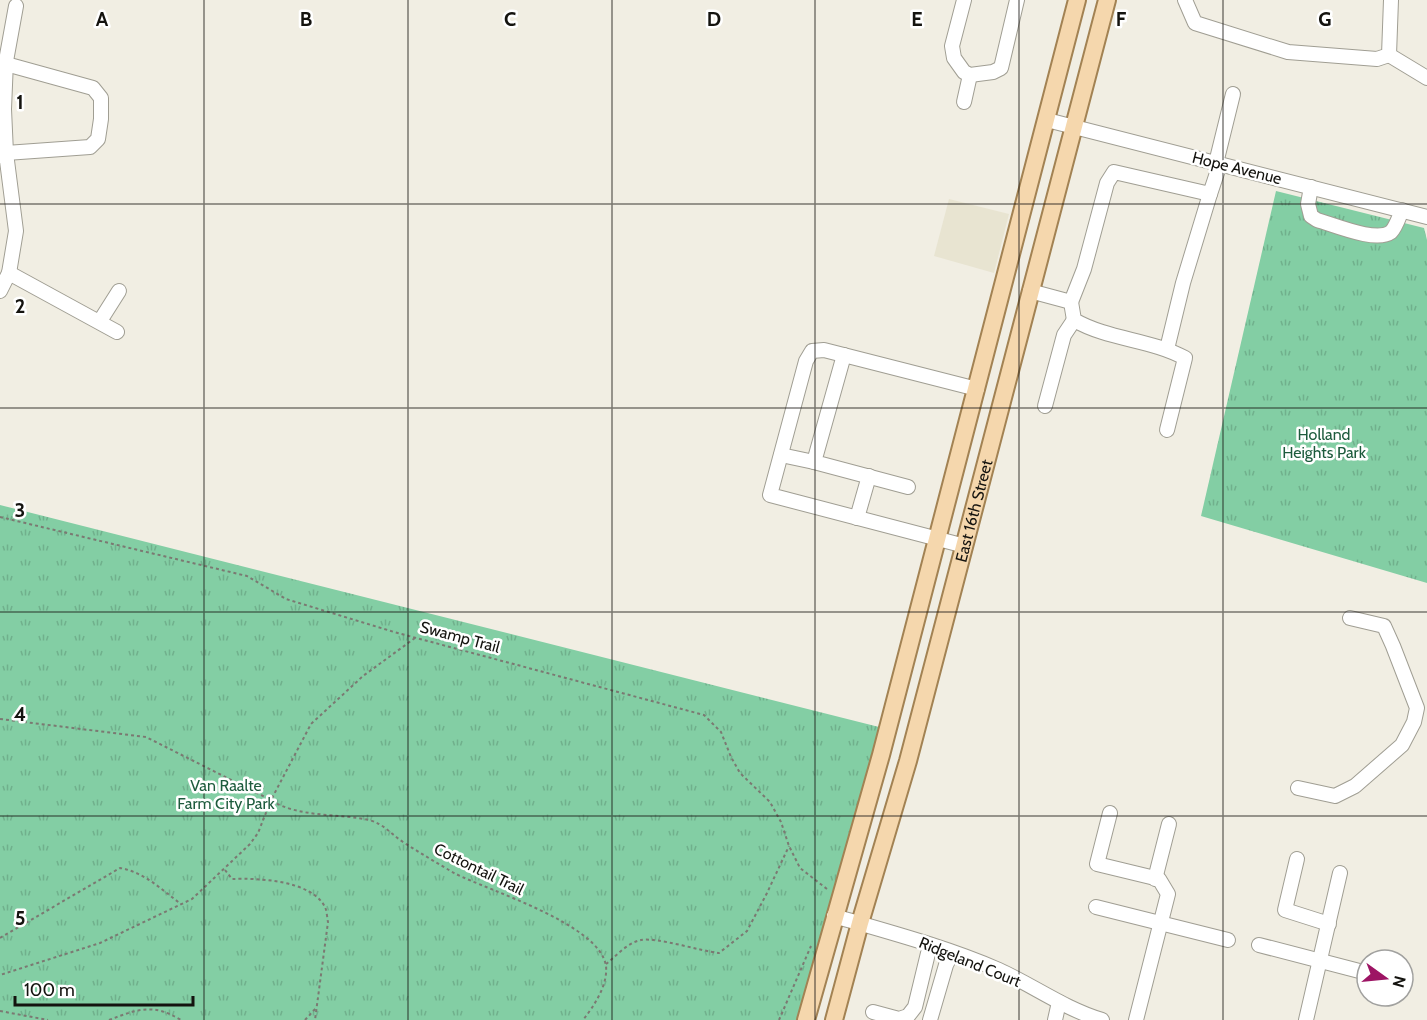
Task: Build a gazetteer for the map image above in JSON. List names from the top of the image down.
{
  "streets": {
    "main road": ["East 16th Street"],
    "street": ["Hope Avenue", "Ridgeland Court"],
    "path": ["Swamp Trail", "Cottontail Trail"]
  },
  "crossings": [
    ["Hope Avenue", "East 16th Street"],
    ["East 16th Street", "Ridgeland Court"]
  ],
  "parks": ["Holland Heights Park", "Van Raalte Farm City Park"],
  "scale_bar": "100 m",
  "north": "right",
  "grid": {
    "columns": [
      "A",
      "B",
      "C",
      "D",
      "E",
      "F",
      "G"
    ],
    "rows": [
      "1",
      "2",
      "3",
      "4",
      "5"
    ]
  }
}
